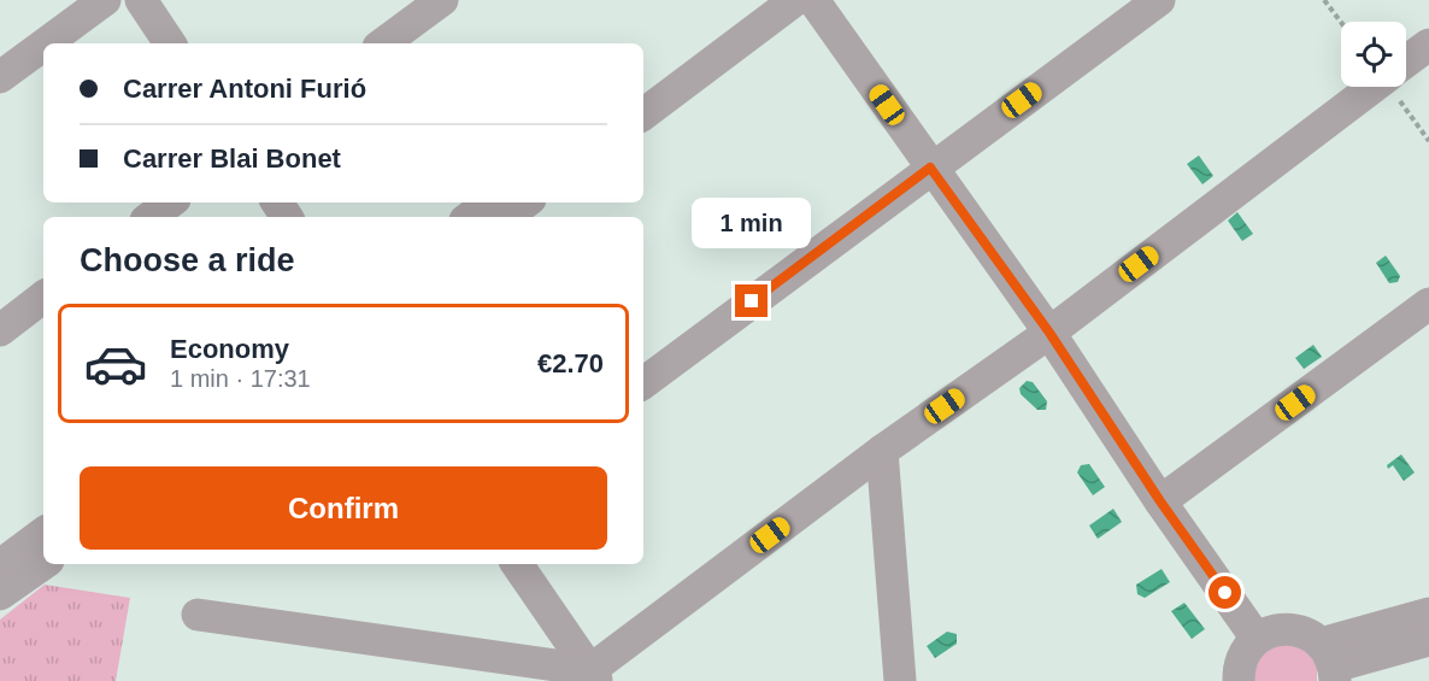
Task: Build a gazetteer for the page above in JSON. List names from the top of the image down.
{
  "page": {
    "banner": ["Carrer Antoni Furió", "Carrer Blai Bonet"],
    "bubble": "1 min",
    "heading": "Choose a ride",
    "list": [
      {
        "name": "Economy",
        "note": "1 min · 17:31",
        "value": "€2.70"
      }
    ],
    "buttons": "Confirm"
  }
}
